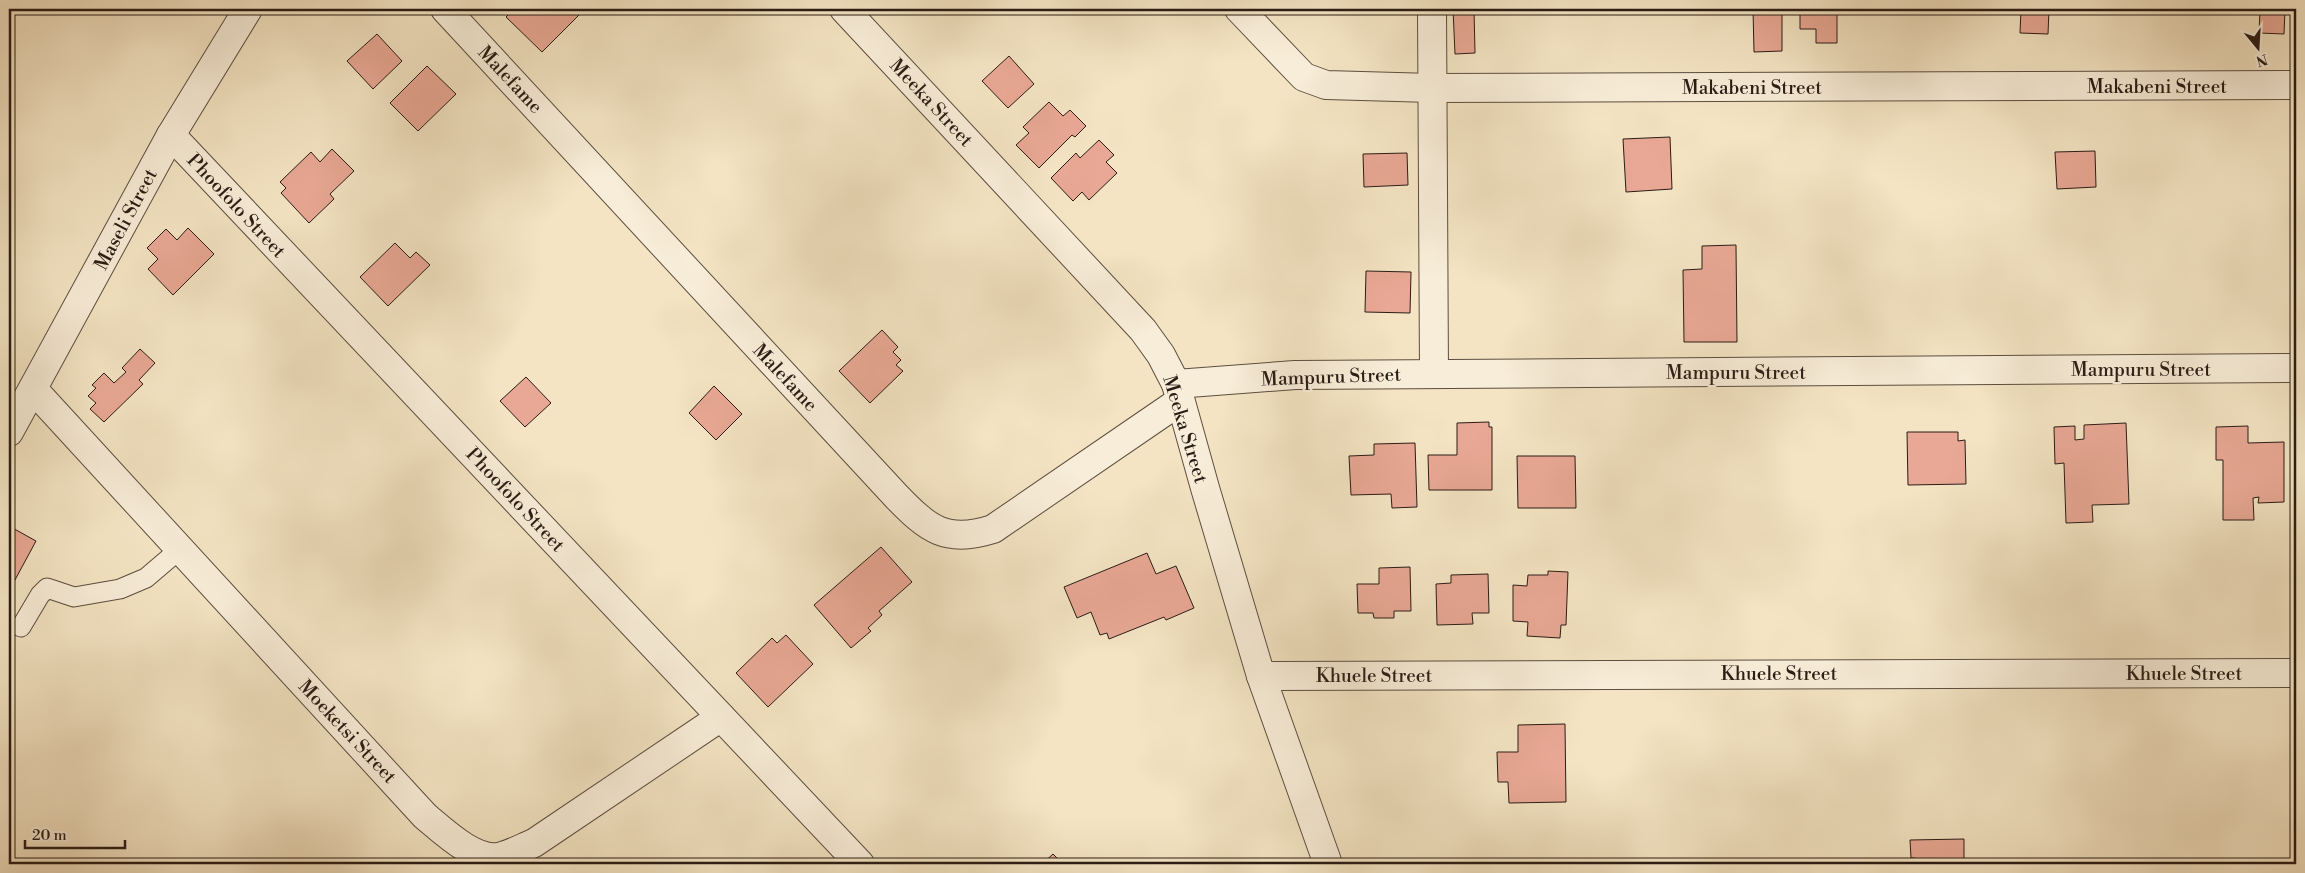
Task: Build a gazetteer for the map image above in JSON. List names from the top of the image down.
{
  "streets": {
    "street": [
      "Malefame",
      "Makabeni Street",
      "Meeka Street",
      "Phoofolo Street",
      "Maseli Street",
      "Mampuru Street",
      "Khuele Street",
      "Moeketsi Street"
    ]
  },
  "crossings": [
    ["Malefame", "Meeka Street"],
    ["Malefame", "Mampuru Street"],
    ["Meeka Street", "Mampuru Street"],
    ["Meeka Street", "Khuele Street"],
    ["Phoofolo Street", "Maseli Street"],
    ["Phoofolo Street", "Moeketsi Street"],
    ["Maseli Street", "Moeketsi Street"]
  ],
  "scale_bar": "20 m",
  "north": "bottom"
}
